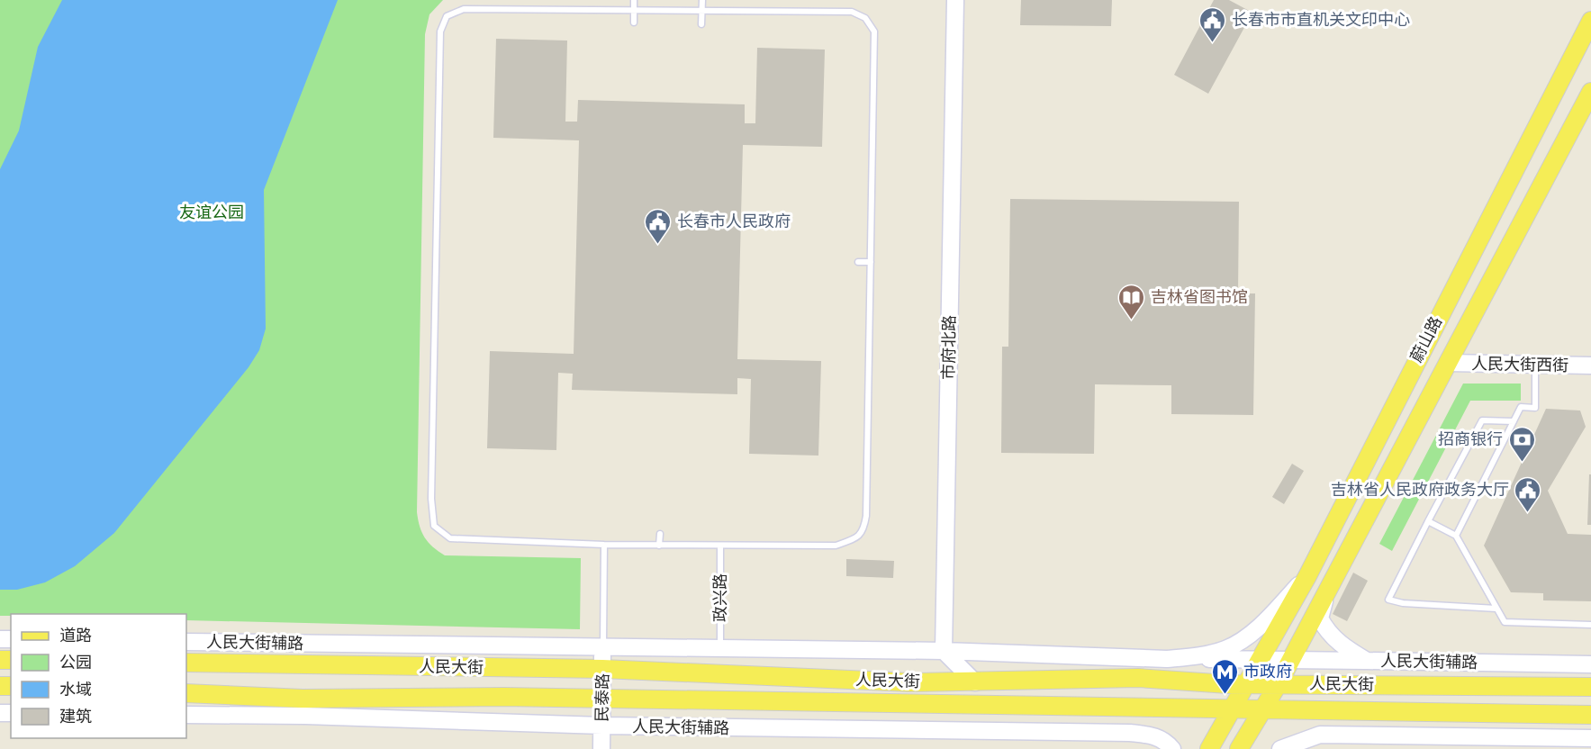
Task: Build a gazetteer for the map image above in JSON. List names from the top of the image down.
{
  "streets": {
    "main road": [
      "蔚山路",
      "市府北路",
      "人民大街西街",
      "人民大街辅路",
      "人民大街",
      "民泰路"
    ],
    "lane": ["政兴路"]
  },
  "crossings": [
    ["蔚山路", "人民大街西街"],
    ["蔚山路", "人民大街辅路"],
    ["蔚山路", "人民大街"],
    ["市府北路", "人民大街辅路"],
    ["政兴路", "人民大街辅路"],
    ["人民大街辅路", "民泰路"],
    ["人民大街", "民泰路"]
  ],
  "parks": ["友谊公园"],
  "places": {
    "public building": ["长春市市直机关文印中心", "长春市人民政府", "吉林省人民政府政务大厅"],
    "library": ["吉林省图书馆"],
    "bank": ["招商银行"],
    "metro station": ["市政府"]
  },
  "legend": [
    "道路",
    "公园",
    "水域",
    "建筑"
  ]
}
